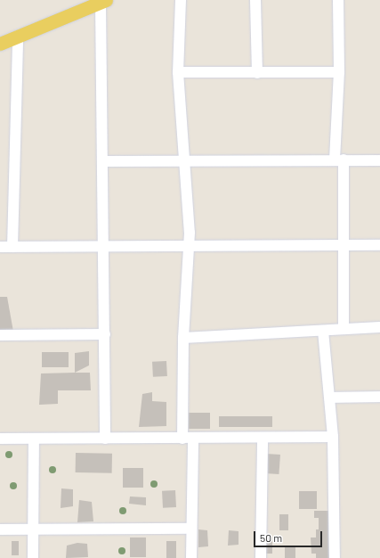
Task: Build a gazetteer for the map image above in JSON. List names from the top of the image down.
{
  "scale_bar": "50 m"
}
